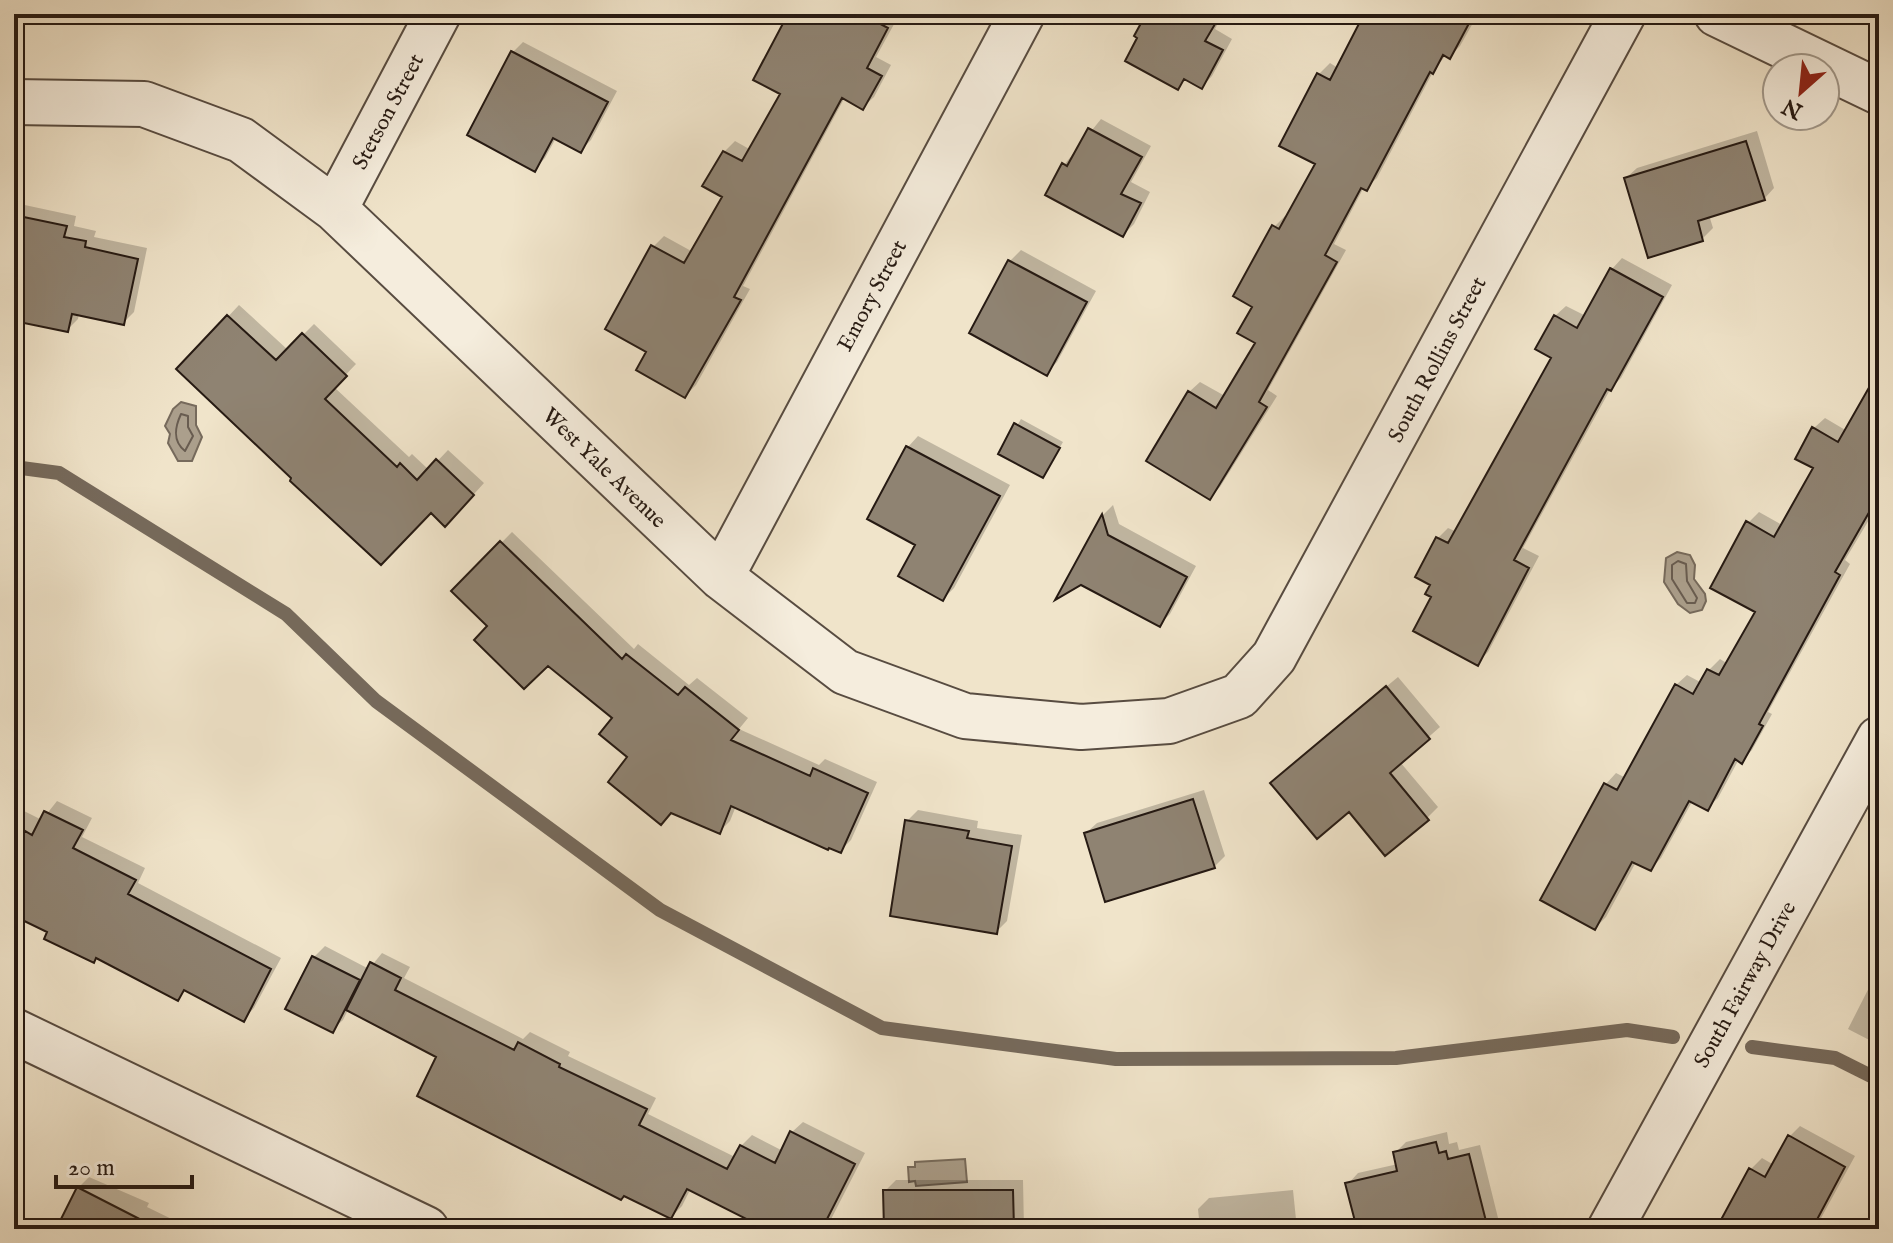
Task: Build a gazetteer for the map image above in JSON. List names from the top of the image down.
{
  "streets": {
    "street": [
      "Stetson Street",
      "Emory Street",
      "South Rollins Street",
      "West Yale Avenue",
      "South Fairway Drive"
    ]
  },
  "crossings": [
    ["Stetson Street", "West Yale Avenue"],
    ["Emory Street", "West Yale Avenue"],
    ["South Rollins Street", "West Yale Avenue"]
  ],
  "scale_bar": "20 m",
  "north": "bottom left"
}
